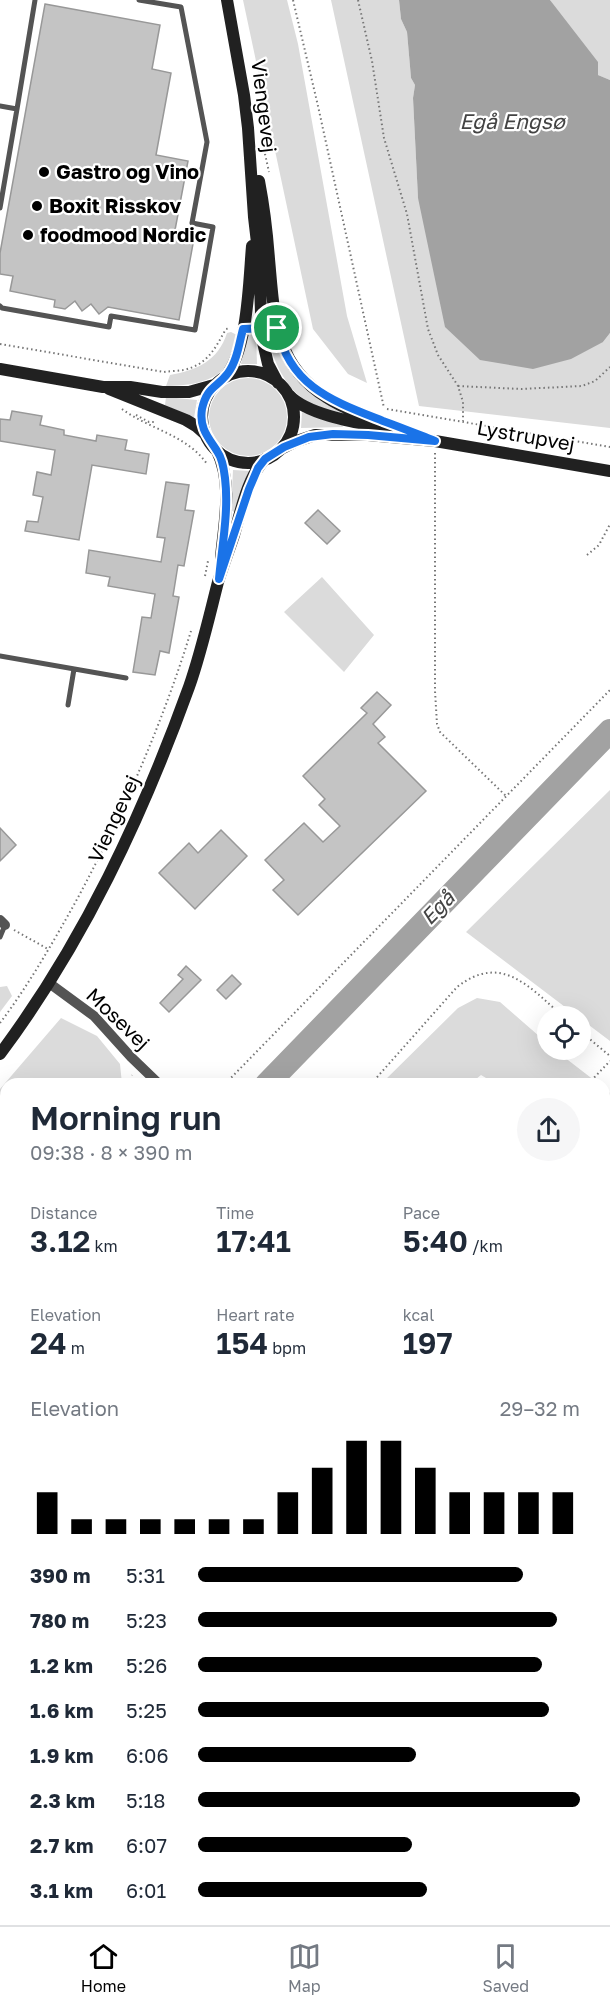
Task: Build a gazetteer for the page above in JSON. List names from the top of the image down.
{
  "streets": {
    "street": ["Viengevej", "Lystrupvej", "Mosevej"]
  },
  "crossings": [
    ["Viengevej", "Lystrupvej"],
    ["Viengevej", "Mosevej"]
  ],
  "water": ["Egå Engsø", "Egå"],
  "places": ["Gastro og Vino", "Boxit Risskov", "foodmood Nordic"],
  "page": {
    "heading": ["Morning run", "09:38 · 8 × 390 m"],
    "stats": [
      ["Distance", "3.12 km"],
      ["Time", "17:41"],
      ["Pace", "5:40 /km"],
      ["Elevation", "24 m"],
      ["Heart rate", "154 bpm"],
      ["kcal", "197"]
    ],
    "chart": ["Elevation", "29–32 m"],
    "list": [
      {
        "name": "390 m",
        "note": "5:31"
      },
      {
        "name": "780 m",
        "note": "5:23"
      },
      {
        "name": "1.2 km",
        "note": "5:26"
      },
      {
        "name": "1.6 km",
        "note": "5:25"
      },
      {
        "name": "1.9 km",
        "note": "6:06"
      },
      {
        "name": "2.3 km",
        "note": "5:18"
      },
      {
        "name": "2.7 km",
        "note": "6:07"
      },
      {
        "name": "3.1 km",
        "note": "6:01"
      }
    ],
    "tabs": ["Home", "Map", "Saved"]
  }
}
